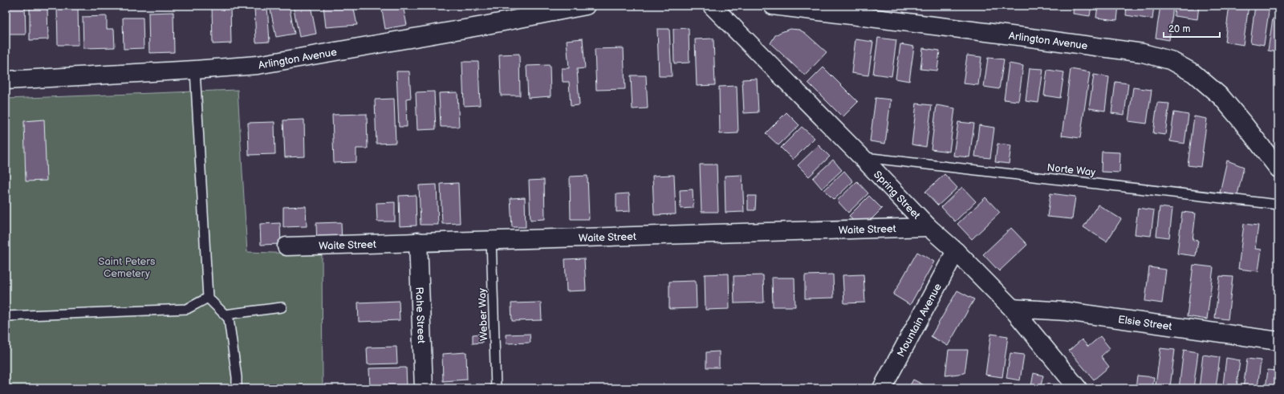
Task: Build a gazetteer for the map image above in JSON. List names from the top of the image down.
{
  "streets": {
    "street": [
      "Arlington Avenue",
      "Spring Street",
      "Waite Street",
      "Rahe Street",
      "Mountain Avenue",
      "Elsie Street"
    ],
    "lane": ["Norte Way", "Weber Way"]
  },
  "crossings": [
    ["Norte Way", "Spring Street"],
    ["Spring Street", "Waite Street"],
    ["Spring Street", "Mountain Avenue"],
    ["Spring Street", "Elsie Street"],
    ["Waite Street", "Weber Way"],
    ["Waite Street", "Rahe Street"]
  ],
  "parks": ["Saint Peters Cemetery"],
  "scale_bar": "20 m"
}
